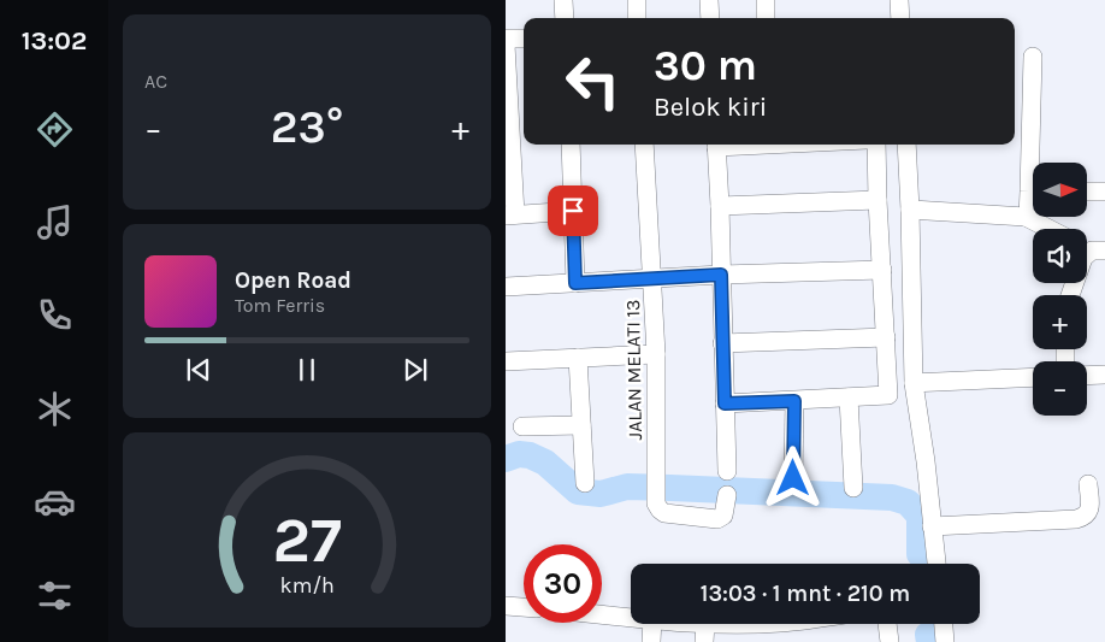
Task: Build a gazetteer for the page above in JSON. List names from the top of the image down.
{
  "streets": {
    "street": ["JALAN MELATI 13"]
  },
  "north": "right",
  "page": {
    "tabs": "13:02",
    "tile": "AC",
    "turn": ["30 m", "Belok kiri"],
    "heat": ["−", "23°", "+"],
    "map_buttons": ["+", "−"],
    "song": ["Open Road", "Tom Ferris"],
    "limit": "30",
    "trip": "13:03 · 1 mnt · 210 m",
    "gauge": ["27", "km/h"]
  }
}
